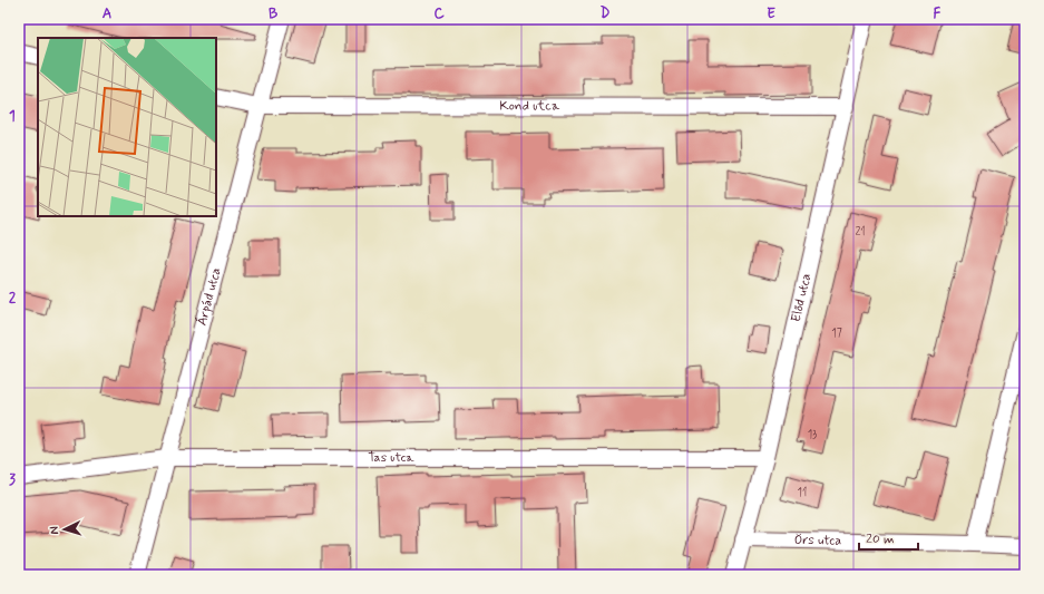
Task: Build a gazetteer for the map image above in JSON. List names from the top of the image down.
{
  "streets": {
    "street": [
      "Kond utca",
      "Árpád utca",
      "Előd utca",
      "Tas utca",
      "Örs utca"
    ]
  },
  "crossings": [
    ["Kond utca", "Árpád utca"],
    ["Kond utca", "Előd utca"],
    ["Árpád utca", "Tas utca"],
    ["Előd utca", "Tas utca"],
    ["Előd utca", "Örs utca"]
  ],
  "house_numbers": [
    "21",
    "17",
    "13",
    "11"
  ],
  "scale_bar": "20 m",
  "north": "left",
  "grid": {
    "columns": [
      "A",
      "B",
      "C",
      "D",
      "E",
      "F"
    ],
    "rows": ["1", "2", "3"]
  }
}
